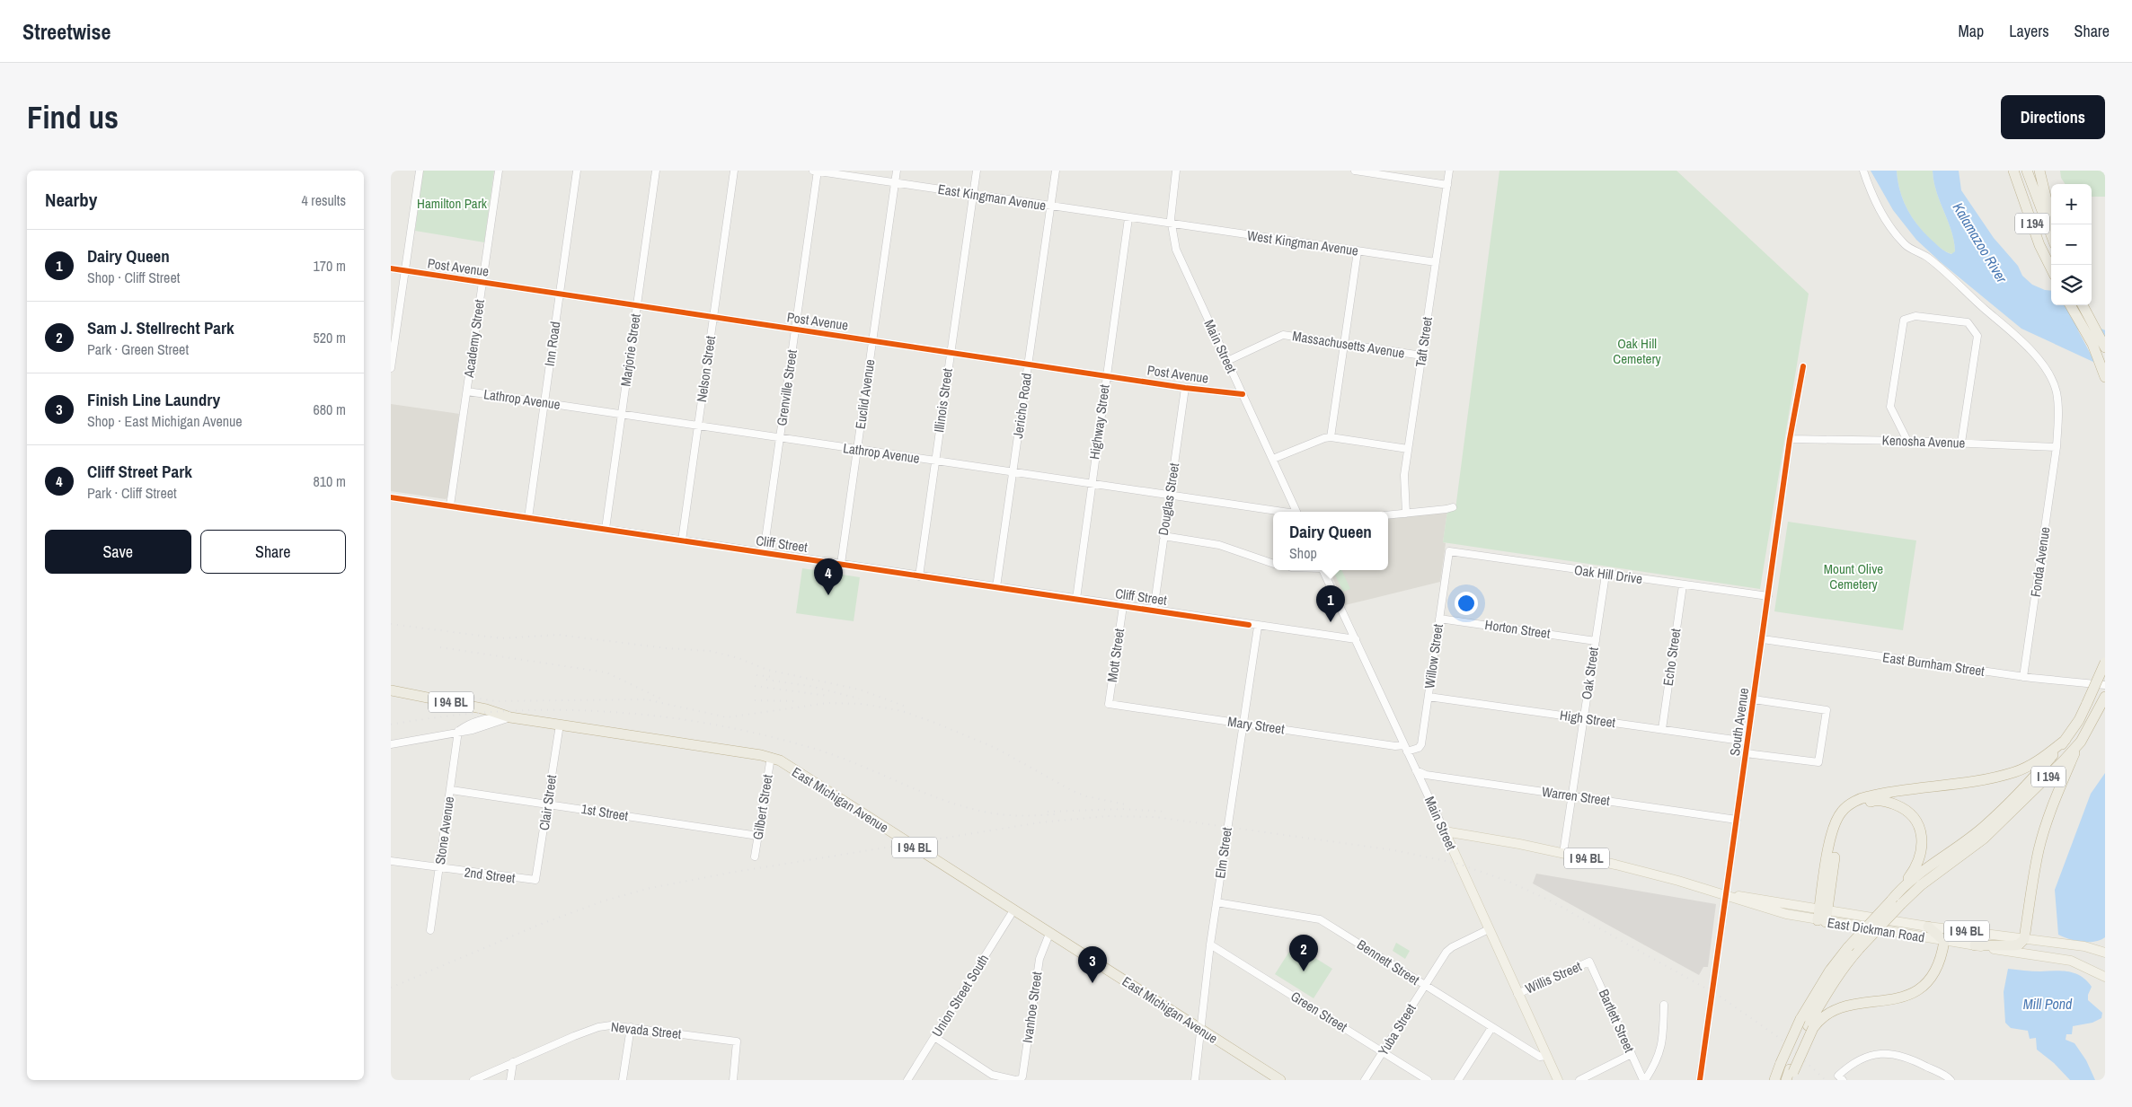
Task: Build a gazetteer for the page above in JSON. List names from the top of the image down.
{
  "streets": {
    "highway": ["I 194", "I 94 BL", "East Michigan Avenue"],
    "main road": ["Main Street", "East Dickman Road"],
    "street": [
      "East Kingman Avenue",
      "West Kingman Avenue",
      "Post Avenue",
      "Academy Street",
      "Taft Street",
      "Inn Road",
      "Massachusetts Avenue",
      "Marjorie Street",
      "Nelson Street",
      "Grenville Street",
      "Euclid Avenue",
      "Lathrop Avenue",
      "Illinois Street",
      "Jericho Road",
      "Highway Street",
      "Kenosha Avenue",
      "Douglas Street",
      "Cliff Street",
      "Fonda Avenue",
      "Oak Hill Drive",
      "Horton Street",
      "Mott Street",
      "Willow Street",
      "Echo Street",
      "East Burnham Street",
      "Oak Street",
      "High Street",
      "South Avenue",
      "Mary Street",
      "Warren Street",
      "Clair Street",
      "Gilbert Street",
      "1st Street",
      "Stone Avenue",
      "Elm Street",
      "2nd Street",
      "Bennett Street",
      "Willis Street",
      "Union Street South",
      "Ivanhoe Street",
      "Green Street",
      "Bartlett Street",
      "Yuba Street",
      "Nevada Street"
    ]
  },
  "crossings": [
    ["East Kingman Avenue", "West Kingman Avenue"],
    ["East Kingman Avenue", "Main Street"],
    ["East Kingman Avenue", "Grenville Street"],
    ["East Kingman Avenue", "Euclid Avenue"],
    ["East Kingman Avenue", "Illinois Street"],
    ["East Kingman Avenue", "Jericho Road"],
    ["East Kingman Avenue", "Highway Street"],
    ["West Kingman Avenue", "Taft Street"],
    ["West Kingman Avenue", "Main Street"],
    ["Post Avenue", "Academy Street"],
    ["Post Avenue", "Inn Road"],
    ["Post Avenue", "Main Street"],
    ["Post Avenue", "Marjorie Street"],
    ["Post Avenue", "Nelson Street"],
    ["Post Avenue", "Grenville Street"],
    ["Post Avenue", "Euclid Avenue"],
    ["Post Avenue", "Illinois Street"],
    ["Post Avenue", "Jericho Road"],
    ["Post Avenue", "Highway Street"],
    ["Post Avenue", "Douglas Street"],
    ["Academy Street", "Lathrop Avenue"],
    ["Academy Street", "Cliff Street"],
    ["Taft Street", "Massachusetts Avenue"],
    ["Inn Road", "Lathrop Avenue"],
    ["Inn Road", "Cliff Street"],
    ["Massachusetts Avenue", "Main Street"],
    ["Main Street", "Cliff Street"],
    ["Main Street", "Willow Street"],
    ["Main Street", "Mary Street"],
    ["Main Street", "Warren Street"],
    ["Main Street", "East Dickman Road"],
    ["Main Street", "Bennett Street"],
    ["Main Street", "Willis Street"],
    ["Main Street", "Yuba Street"],
    ["Marjorie Street", "Lathrop Avenue"],
    ["Marjorie Street", "Cliff Street"],
    ["Nelson Street", "Lathrop Avenue"],
    ["Nelson Street", "Cliff Street"],
    ["Grenville Street", "Lathrop Avenue"],
    ["Grenville Street", "Cliff Street"],
    ["Euclid Avenue", "Lathrop Avenue"],
    ["Euclid Avenue", "Cliff Street"],
    ["Lathrop Avenue", "Illinois Street"],
    ["Lathrop Avenue", "Jericho Road"],
    ["Lathrop Avenue", "Highway Street"],
    ["Lathrop Avenue", "Douglas Street"],
    ["Illinois Street", "Cliff Street"],
    ["Jericho Road", "Cliff Street"],
    ["Highway Street", "Cliff Street"],
    ["Kenosha Avenue", "Fonda Avenue"],
    ["Kenosha Avenue", "South Avenue"],
    ["Douglas Street", "Cliff Street"],
    ["Cliff Street", "Mott Street"],
    ["Cliff Street", "Elm Street"],
    ["Fonda Avenue", "East Burnham Street"],
    ["Oak Hill Drive", "Willow Street"],
    ["Oak Hill Drive", "Echo Street"],
    ["Oak Hill Drive", "Oak Street"],
    ["Oak Hill Drive", "South Avenue"],
    ["Horton Street", "Willow Street"],
    ["Horton Street", "Oak Street"],
    ["Mott Street", "Mary Street"],
    ["Willow Street", "High Street"],
    ["Willow Street", "Mary Street"],
    ["Echo Street", "High Street"],
    ["East Burnham Street", "South Avenue"],
    ["Oak Street", "High Street"],
    ["Oak Street", "Warren Street"],
    ["Oak Street", "East Dickman Road"],
    ["High Street", "South Avenue"],
    ["South Avenue", "Warren Street"],
    ["South Avenue", "East Dickman Road"],
    ["Mary Street", "Elm Street"],
    ["East Michigan Avenue", "Clair Street"],
    ["East Michigan Avenue", "Gilbert Street"],
    ["East Michigan Avenue", "Elm Street"],
    ["East Michigan Avenue", "Union Street South"],
    ["East Michigan Avenue", "Ivanhoe Street"],
    ["Clair Street", "1st Street"],
    ["Clair Street", "2nd Street"],
    ["Gilbert Street", "1st Street"],
    ["1st Street", "Stone Avenue"],
    ["Stone Avenue", "2nd Street"],
    ["Elm Street", "Bennett Street"],
    ["Elm Street", "Green Street"],
    ["Bennett Street", "Yuba Street"],
    ["Willis Street", "Bartlett Street"],
    ["Union Street South", "Ivanhoe Street"],
    ["Green Street", "Yuba Street"]
  ],
  "water": ["Kalamazoo River", "Mill Pond"],
  "parks": ["Hamilton Park", "Oak Hill Cemetery", "Mount Olive Cemetery"],
  "page": {
    "header": "Streetwise",
    "nav": ["Map", "Layers", "Share"],
    "buttons": [
      "Directions",
      ["Save", "Share"]
    ],
    "title": "Find us",
    "heading": ["Nearby", "4 results"],
    "map_buttons": ["+", "−"],
    "list": [
      {
        "mark": "1",
        "name": "Dairy Queen",
        "note": "Shop · Cliff Street",
        "value": "170 m"
      },
      {
        "mark": "2",
        "name": "Sam J. Stellrecht Park",
        "note": "Park · Green Street",
        "value": "520 m"
      },
      {
        "mark": "3",
        "name": "Finish Line Laundry",
        "note": "Shop · East Michigan Avenue",
        "value": "680 m"
      },
      {
        "mark": "4",
        "name": "Cliff Street Park",
        "note": "Park · Cliff Street",
        "value": "810 m"
      }
    ],
    "popup": ["Dairy Queen", "Shop"],
    "pins": [
      "4",
      "1",
      "2",
      "3"
    ]
  }
}
